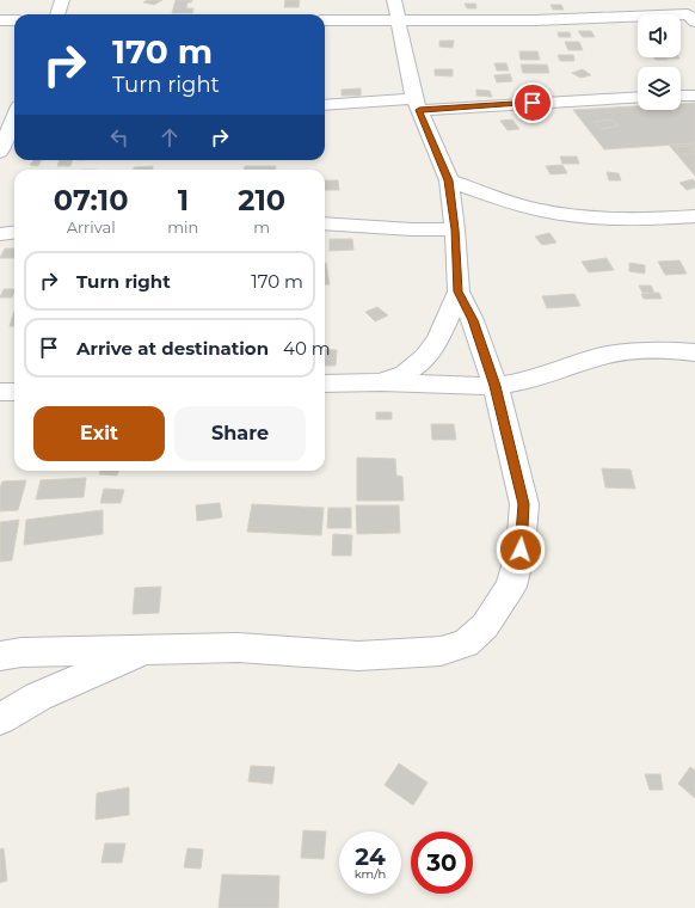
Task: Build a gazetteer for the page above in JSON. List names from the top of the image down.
{
  "page": {
    "turn": ["170 m", "Turn right"],
    "eta": [
      "07:10",
      "Arrival",
      "1",
      "min",
      "210",
      "m"
    ],
    "list": [
      {
        "name": "Turn right",
        "value": "170 m"
      },
      {
        "name": "Arrive at destination",
        "value": "40 m"
      }
    ],
    "buttons": ["Exit", "Share"],
    "speed": "24 km/h",
    "limit": "30"
  }
}
